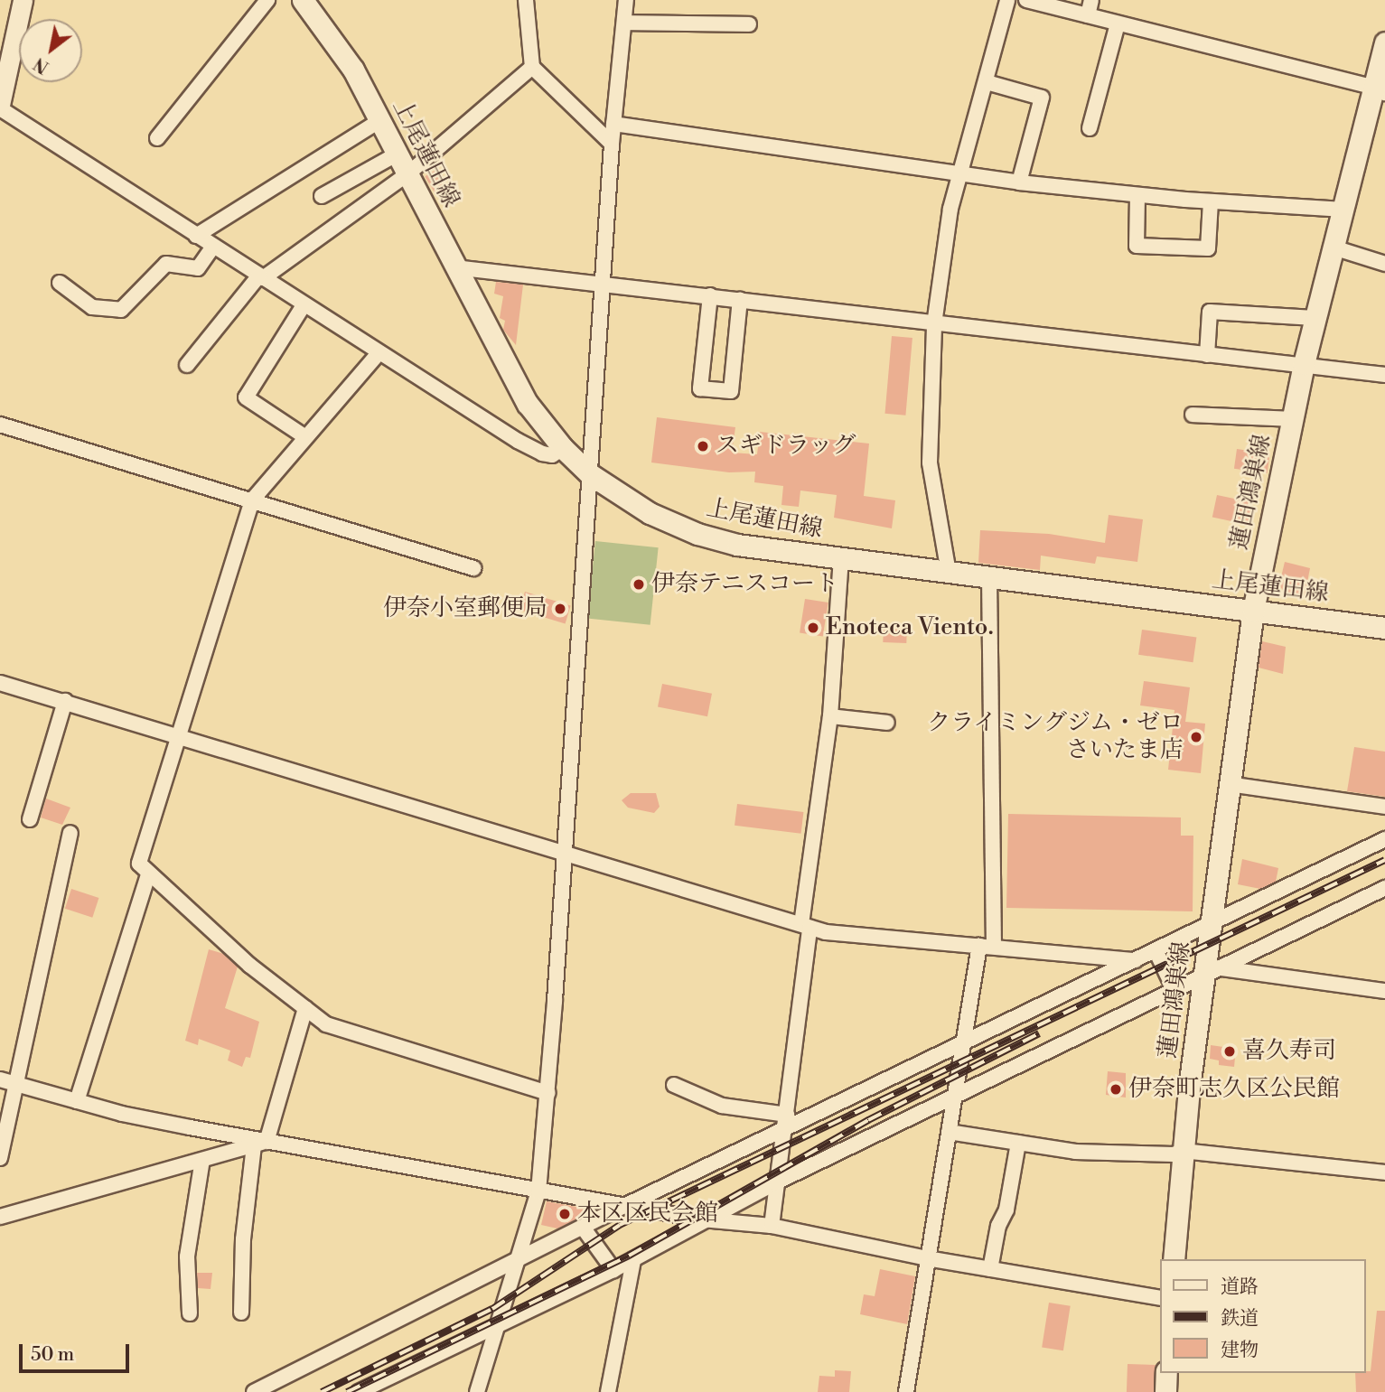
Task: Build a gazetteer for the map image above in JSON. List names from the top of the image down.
{
  "streets": {
    "main road": ["上尾蓮田線", "蓮田鴻巣線"]
  },
  "crossings": [
    ["上尾蓮田線", "蓮田鴻巣線"]
  ],
  "places": [
    "スギドラッグ",
    "伊奈テニスコート",
    "伊奈小室郵便局",
    "Enoteca Viento.",
    "クライミングジム・ゼロ さいたま店",
    "喜久寿司",
    "伊奈町志久区公民館",
    "本区区民会館"
  ],
  "legend": ["道路", "鉄道", "建物"],
  "scale_bar": "50 m",
  "north": "bottom left"
}
